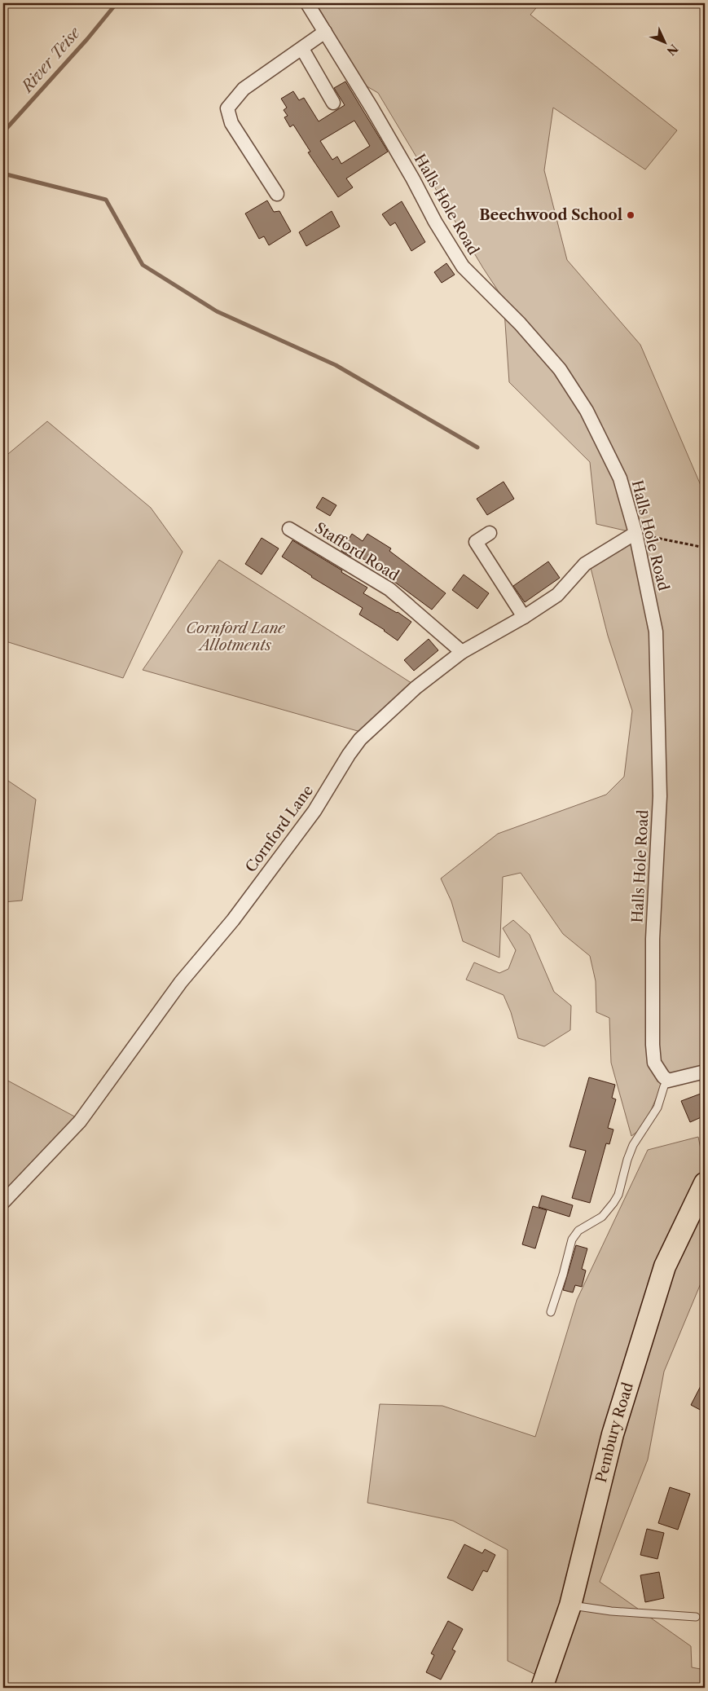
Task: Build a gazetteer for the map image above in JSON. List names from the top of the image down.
{
  "streets": {
    "main road": ["Pembury Road"],
    "street": ["Halls Hole Road", "Stafford Road", "Cornford Lane"]
  },
  "crossings": [
    ["Halls Hole Road", "Cornford Lane"],
    ["Stafford Road", "Cornford Lane"]
  ],
  "water": ["River Teise"],
  "parks": ["Cornford Lane Allotments"],
  "places": ["Beechwood School"],
  "north": "bottom right"
}
